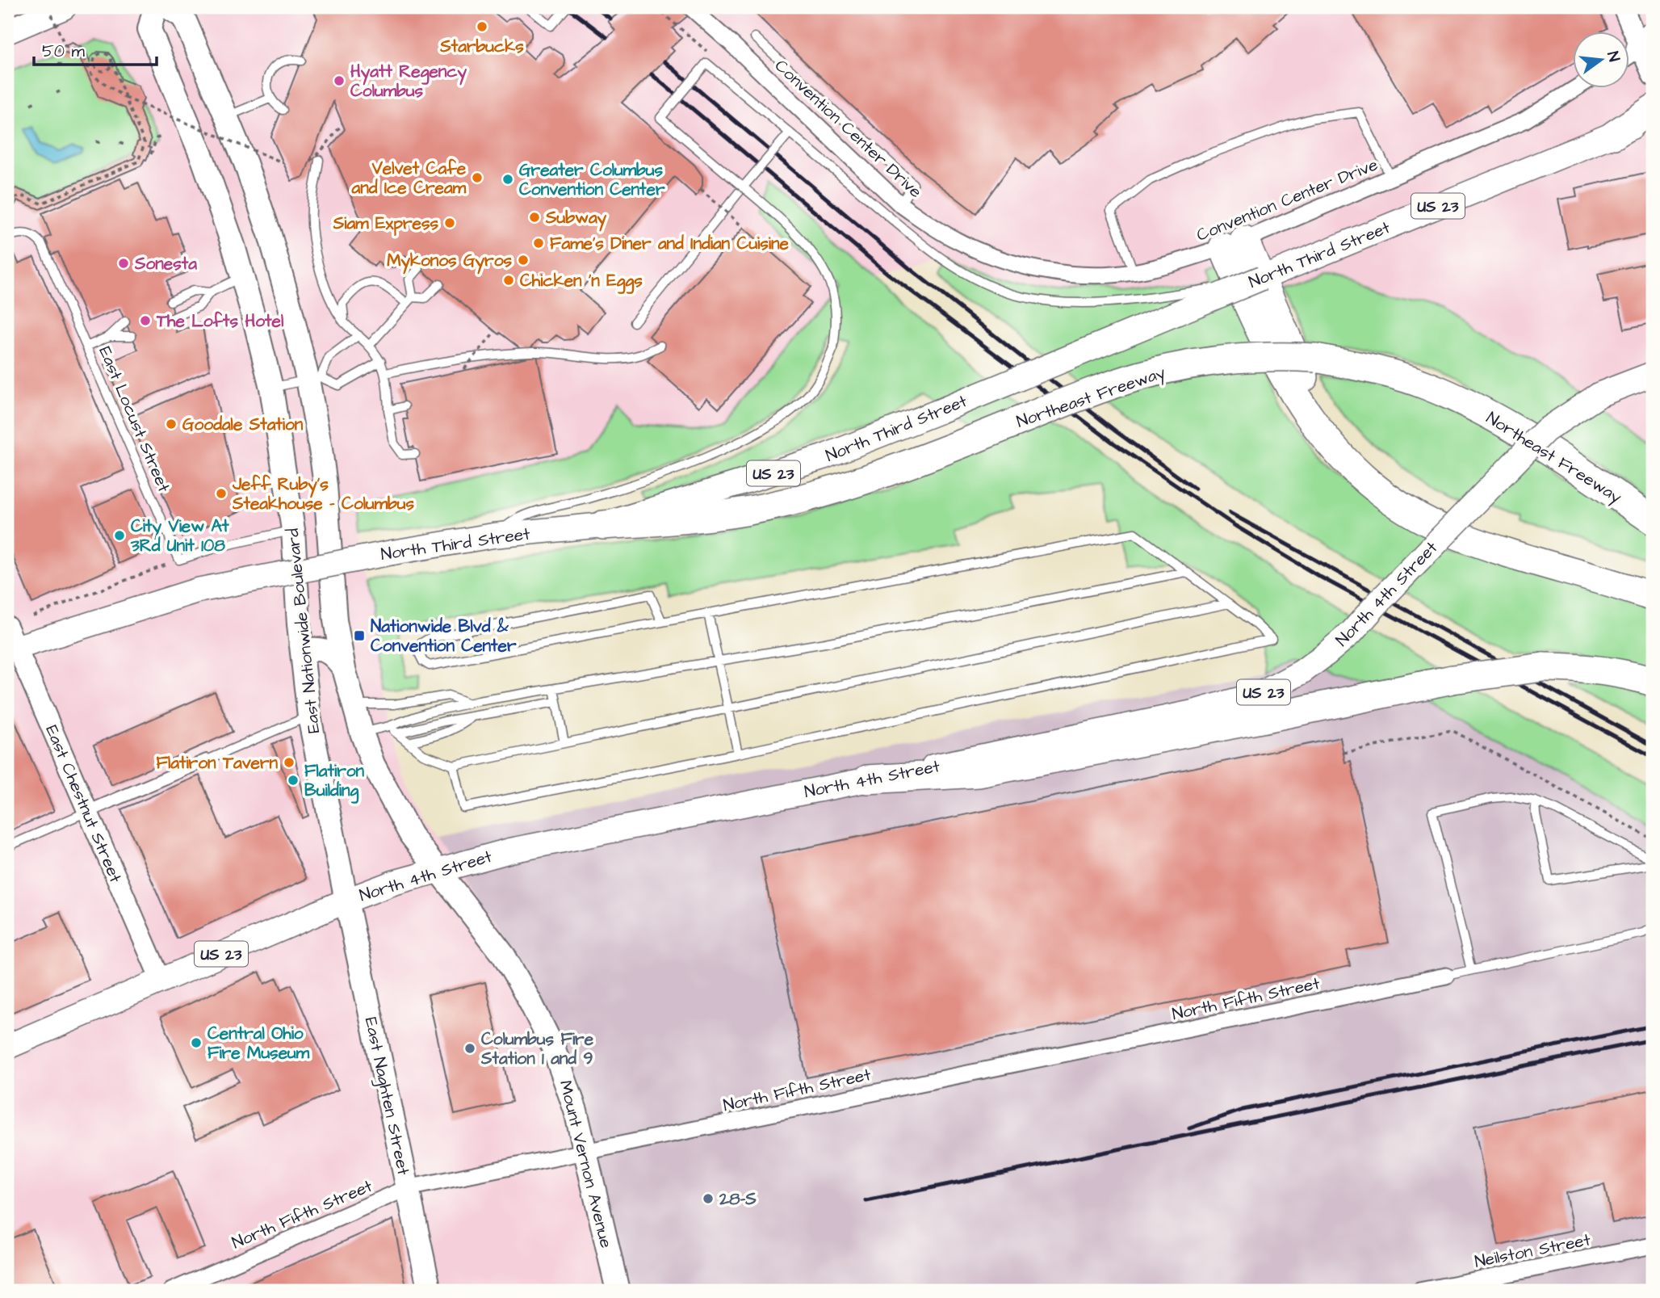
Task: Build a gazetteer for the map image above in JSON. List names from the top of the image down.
{
  "streets": {
    "highway": ["Northeast Freeway"],
    "main road": [
      "US 23",
      "North Third Street",
      "North 4th Street",
      "East Nationwide Boulevard",
      "East Naghten Street",
      "Mount Vernon Avenue"
    ],
    "street": [
      "Convention Center Drive",
      "East Chestnut Street",
      "North Fifth Street",
      "Neilston Street"
    ],
    "lane": ["East Locust Street"]
  },
  "crossings": [
    ["North Third Street", "Northeast Freeway"],
    ["North Third Street", "East Chestnut Street"],
    ["North 4th Street", "East Nationwide Boulevard"],
    ["North 4th Street", "East Chestnut Street"],
    ["North 4th Street", "East Naghten Street"],
    ["North 4th Street", "Mount Vernon Avenue"],
    ["East Nationwide Boulevard", "East Naghten Street"],
    ["East Nationwide Boulevard", "Mount Vernon Avenue"],
    ["North Fifth Street", "East Naghten Street"],
    ["North Fifth Street", "Mount Vernon Avenue"]
  ],
  "places": {
    "other": [
      "Starbucks",
      "Hyatt Regency Columbus",
      "Velvet Cafe and Ice Cream",
      "Greater Columbus Convention Center",
      "Subway",
      "Siam Express",
      "Fame's Diner and Indian Cuisine",
      "Mykonos Gyros",
      "Sonesta",
      "Chicken 'n Eggs",
      "The Lofts Hotel",
      "Goodale Station",
      "Jeff Ruby's Steakhouse - Columbus",
      "City View At 3Rd Unit 108",
      "Flatiron Tavern",
      "Flatiron Building",
      "Central Ohio Fire Museum",
      "Columbus Fire Station 1 and 9",
      "28-S"
    ],
    "transit": ["Nationwide Blvd & Convention Center"]
  },
  "scale_bar": "50 m",
  "north": "right"
}
